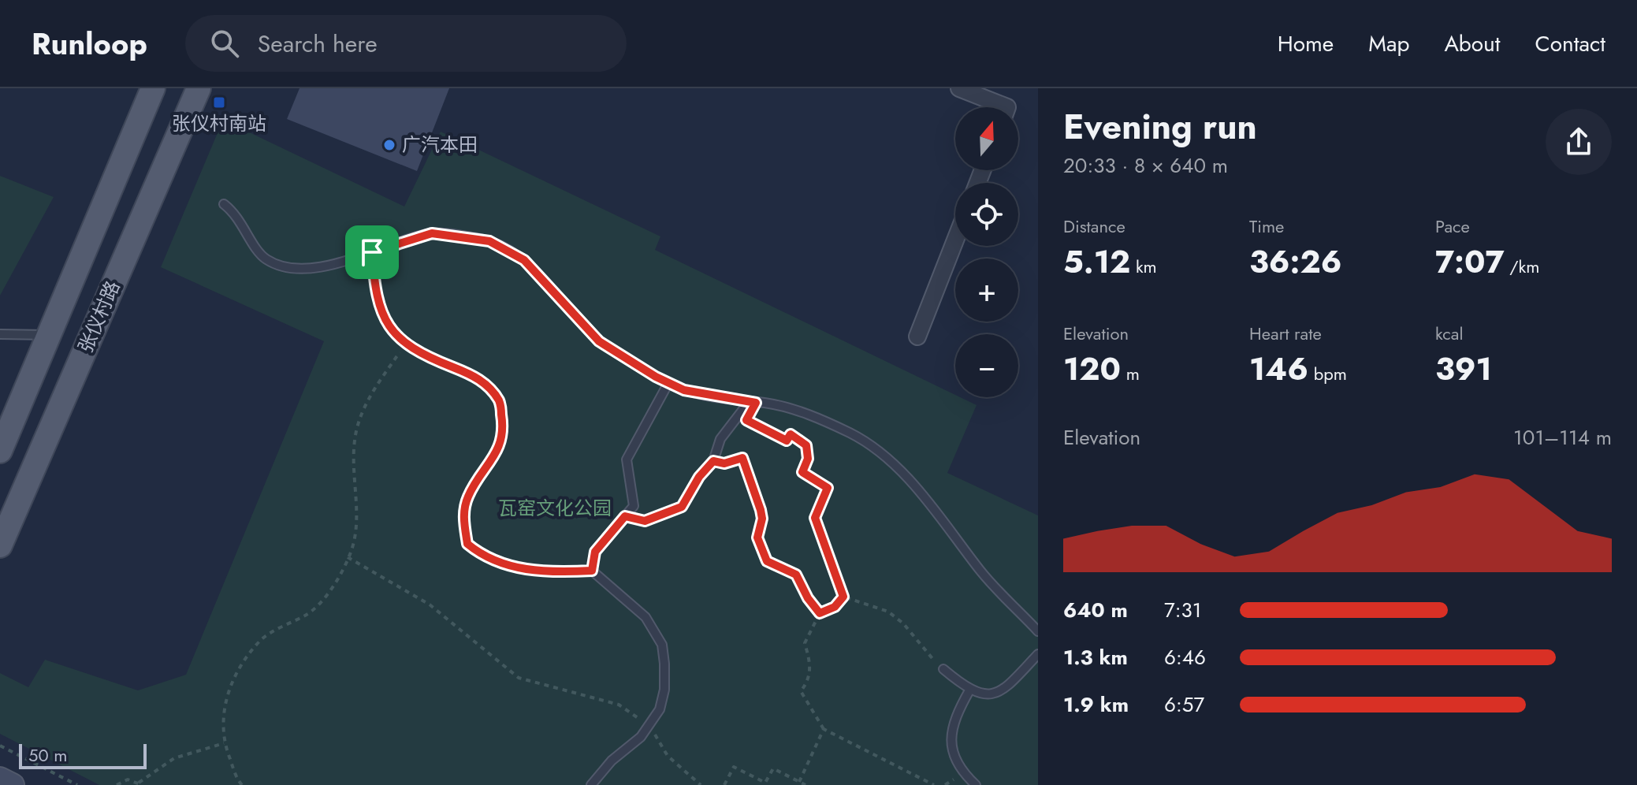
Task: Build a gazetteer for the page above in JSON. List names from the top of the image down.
{
  "streets": {
    "main road": ["张仪村路"]
  },
  "parks": ["瓦窑文化公园"],
  "places": {
    "transit": ["张仪村南站"],
    "other": ["广汽本田"]
  },
  "scale_bar": "50 m",
  "north": "top",
  "page": {
    "header": "Runloop",
    "search": "Search here",
    "nav": [
      "Home",
      "Map",
      "About",
      "Contact"
    ],
    "heading": ["Evening run", "20:33 · 8 × 640 m"],
    "map_buttons": ["+", "−"],
    "stats": [
      ["Distance", "5.12 km"],
      ["Time", "36:26"],
      ["Pace", "7:07 /km"],
      ["Elevation", "120 m"],
      ["Heart rate", "146 bpm"],
      ["kcal", "391"]
    ],
    "chart": ["Elevation", "101–114 m"],
    "list": [
      {
        "name": "640 m",
        "note": "7:31"
      },
      {
        "name": "1.3 km",
        "note": "6:46"
      },
      {
        "name": "1.9 km",
        "note": "6:57"
      }
    ],
    "scale": "50 m"
  }
}
